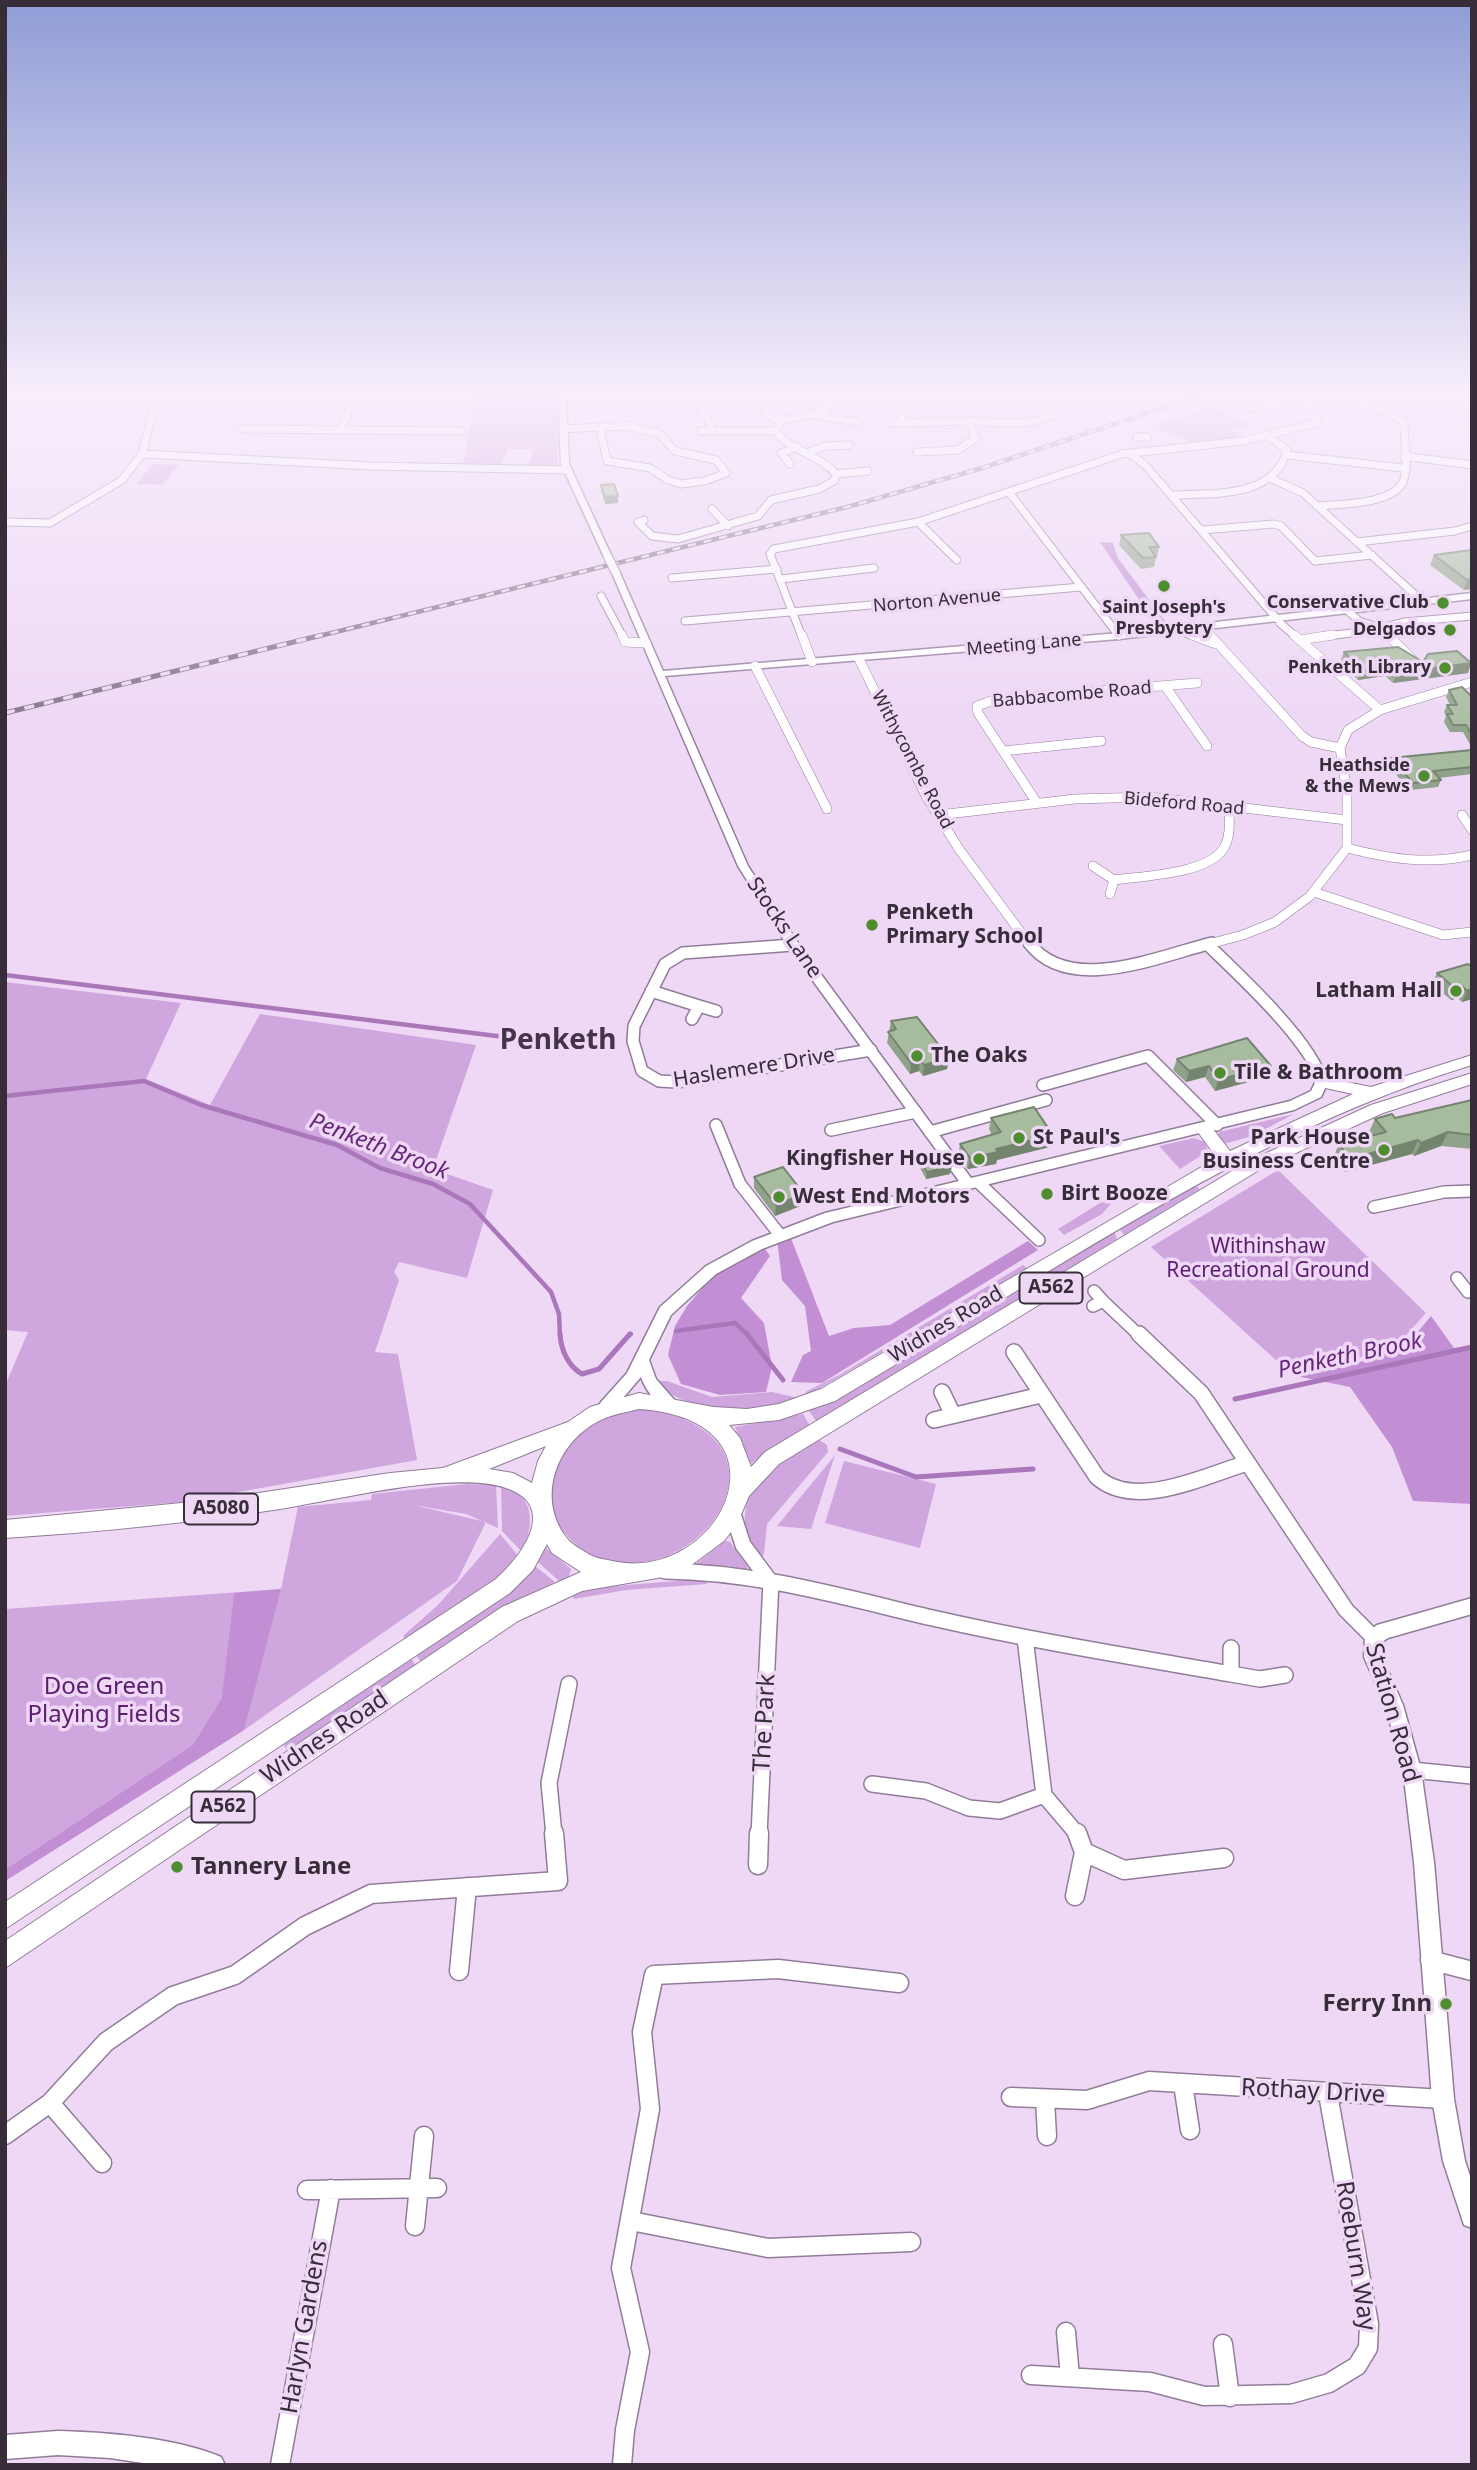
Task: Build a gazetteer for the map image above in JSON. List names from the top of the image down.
{
  "streets": {
    "main road": ["A562", "Widnes Road", "A5080"],
    "street": [
      "Norton Avenue",
      "Meeting Lane",
      "Babbacombe Road",
      "Withycombe Road",
      "Bideford Road",
      "Stocks Lane",
      "Haslemere Drive",
      "Station Road",
      "The Park",
      "Rothay Drive",
      "Roeburn Way",
      "Harlyn Gardens"
    ]
  },
  "crossings": [
    ["Meeting Lane", "Withycombe Road"],
    ["Meeting Lane", "Stocks Lane"],
    ["Babbacombe Road", "Bideford Road"],
    ["Withycombe Road", "Bideford Road"],
    ["Stocks Lane", "Haslemere Drive"],
    ["A562", "Widnes Road"],
    ["A562", "A5080"],
    ["Widnes Road", "A5080"],
    ["Station Road", "Rothay Drive"],
    ["Rothay Drive", "Roeburn Way"]
  ],
  "districts": ["Penketh"],
  "water": ["Penketh Brook"],
  "parks": ["Withinshaw Recreational Ground", "Doe Green Playing Fields"],
  "places": [
    "Saint Joseph's Presbytery",
    "Conservative Club",
    "Delgados",
    "Penketh Library",
    "Heathside & the Mews",
    "Penketh Primary School",
    "Latham Hall",
    "The Oaks",
    "Tile & Bathroom",
    "St Paul's",
    "Park House Business Centre",
    "Kingfisher House",
    "Birt Booze",
    "West End Motors",
    "Tannery Lane",
    "Ferry Inn"
  ]
}
